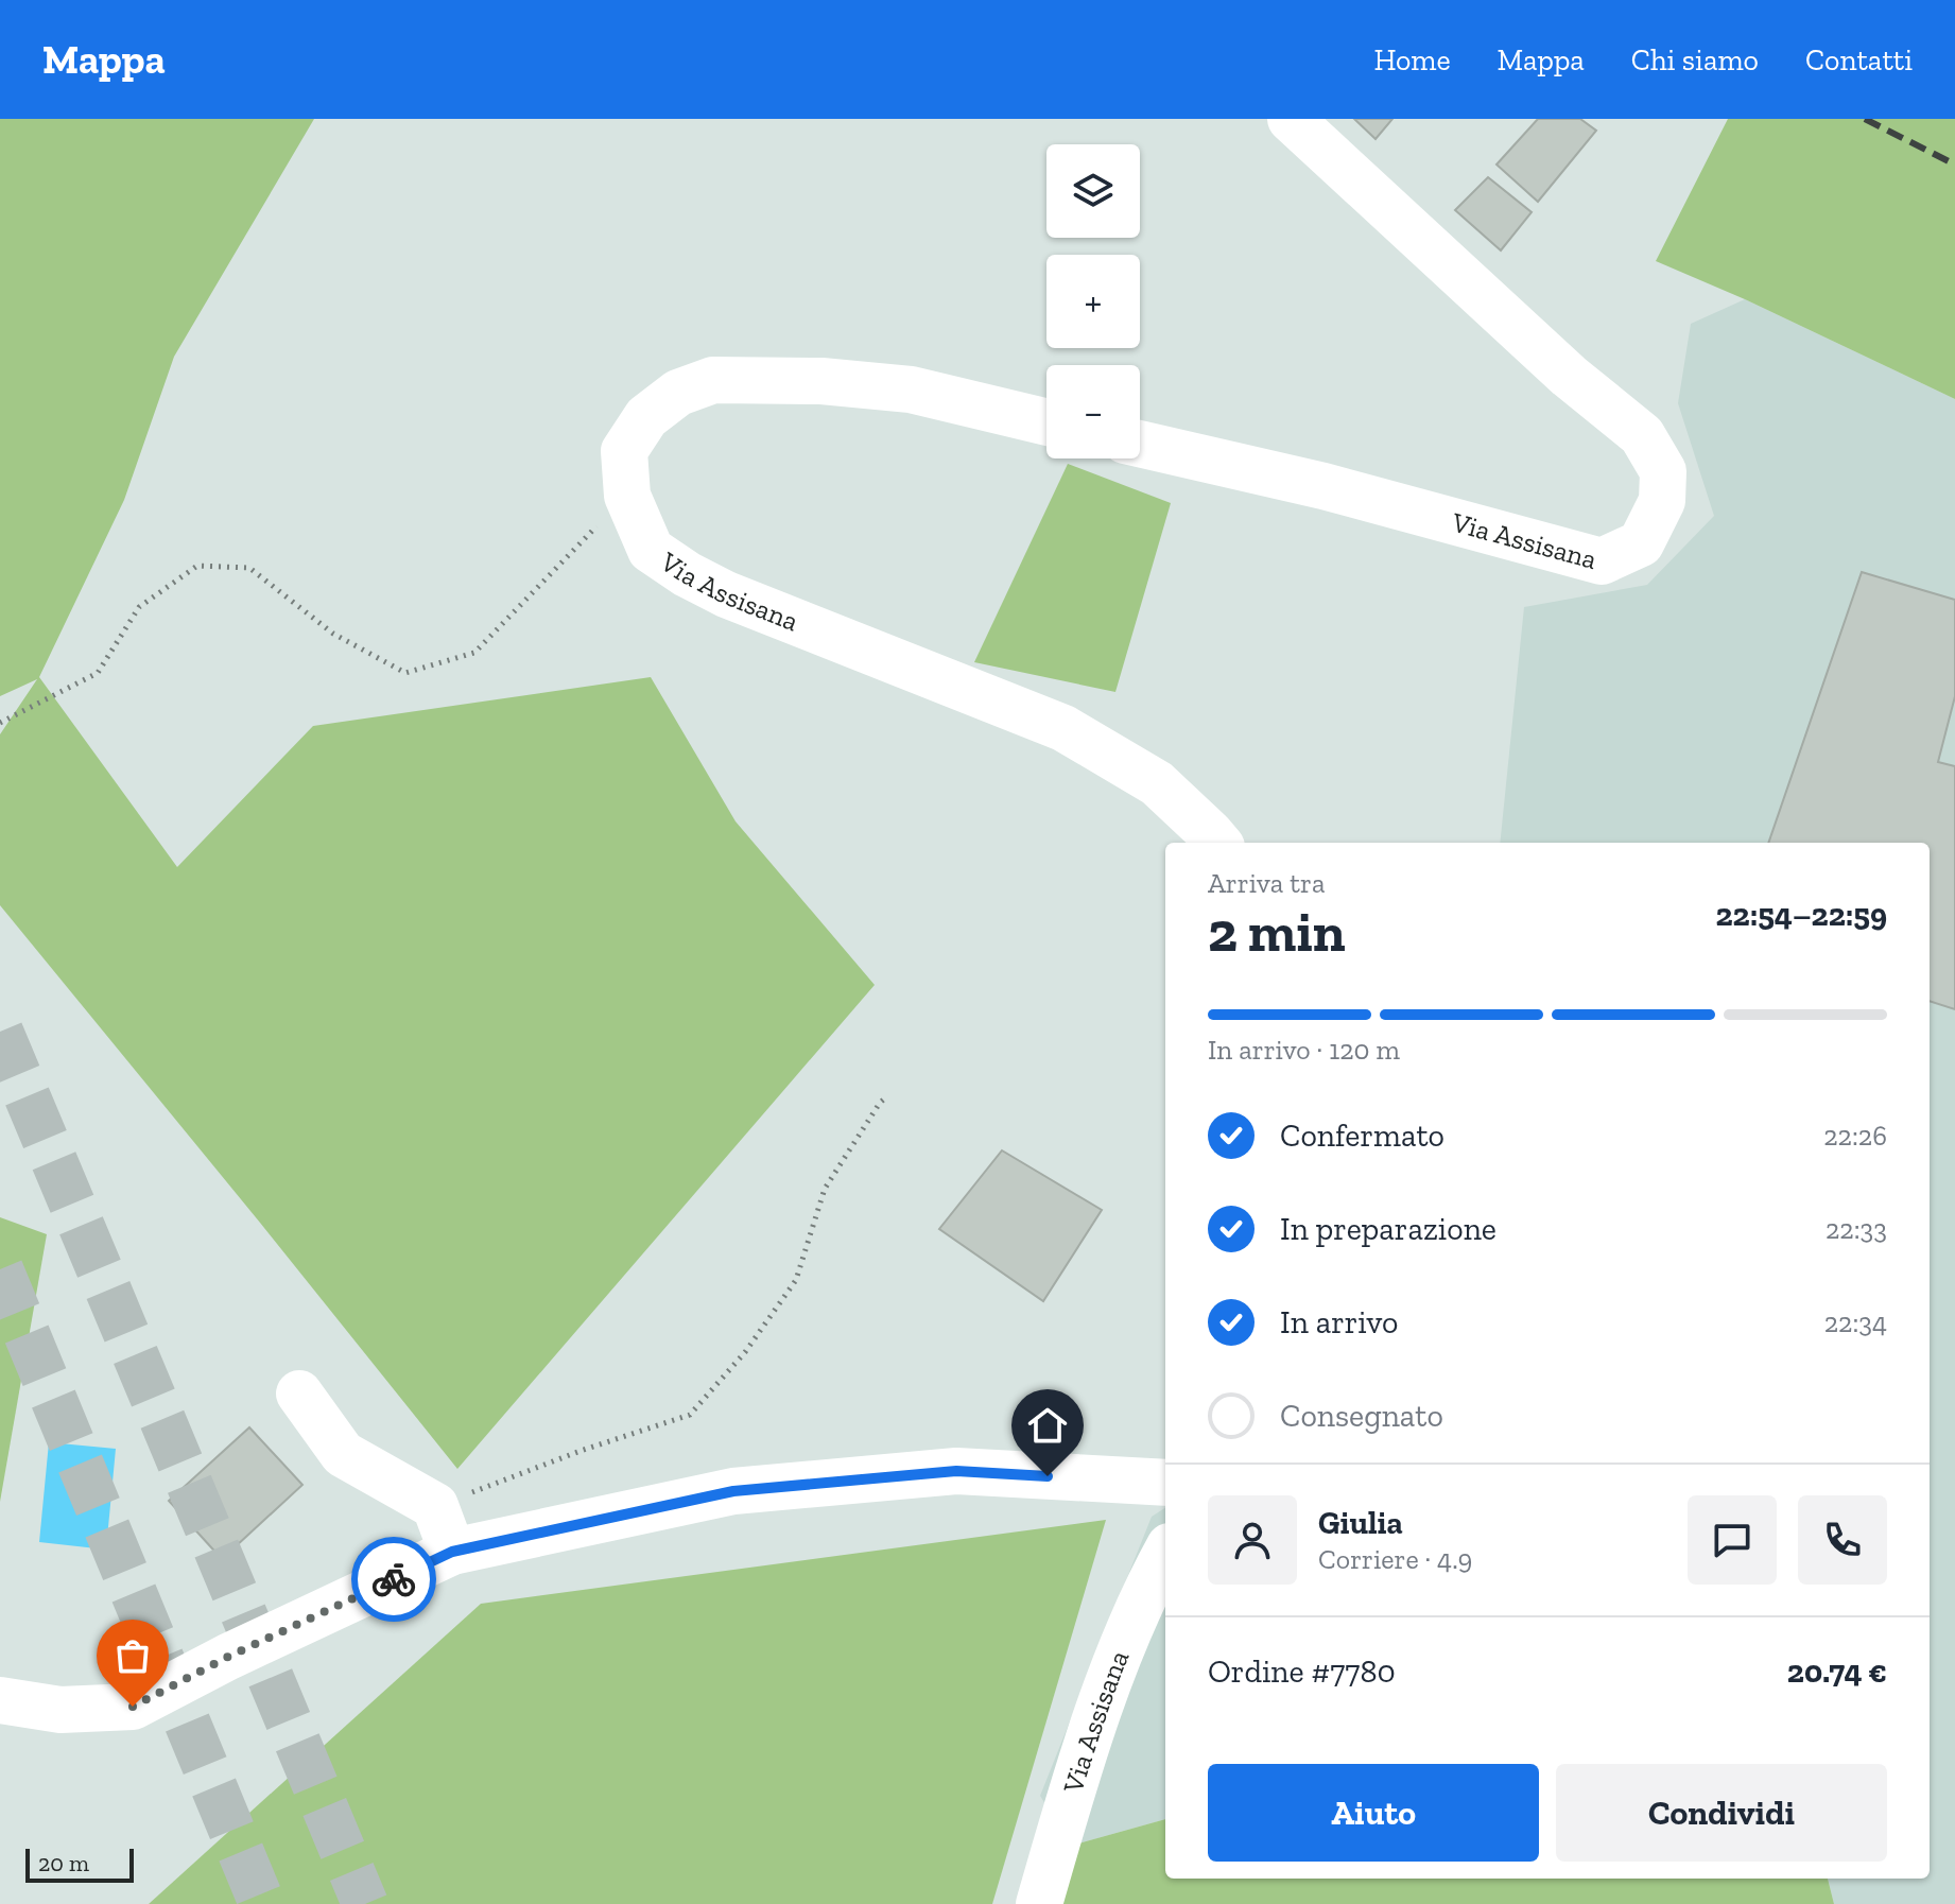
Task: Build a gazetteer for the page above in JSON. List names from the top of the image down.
{
  "streets": {
    "main road": ["Via Assisana"]
  },
  "scale_bar": "20 m",
  "page": {
    "header": "Mappa",
    "nav": [
      "Home",
      "Mappa",
      "Chi siamo",
      "Contatti"
    ],
    "map_buttons": ["+", "−"],
    "heading": ["2 min", "Arriva tra", "22:54–22:59"],
    "panel": [
      "Giulia",
      "Corriere · 4.9",
      "Ordine #7780",
      "20.74 €"
    ],
    "bar": "In arrivo · 120 m",
    "list": [
      ["Confermato", "22:26"],
      ["In preparazione", "22:33"],
      ["In arrivo", "22:34"],
      "Consegnato"
    ],
    "buttons": ["Aiuto", "Condividi"],
    "scale": "20 m"
  }
}
